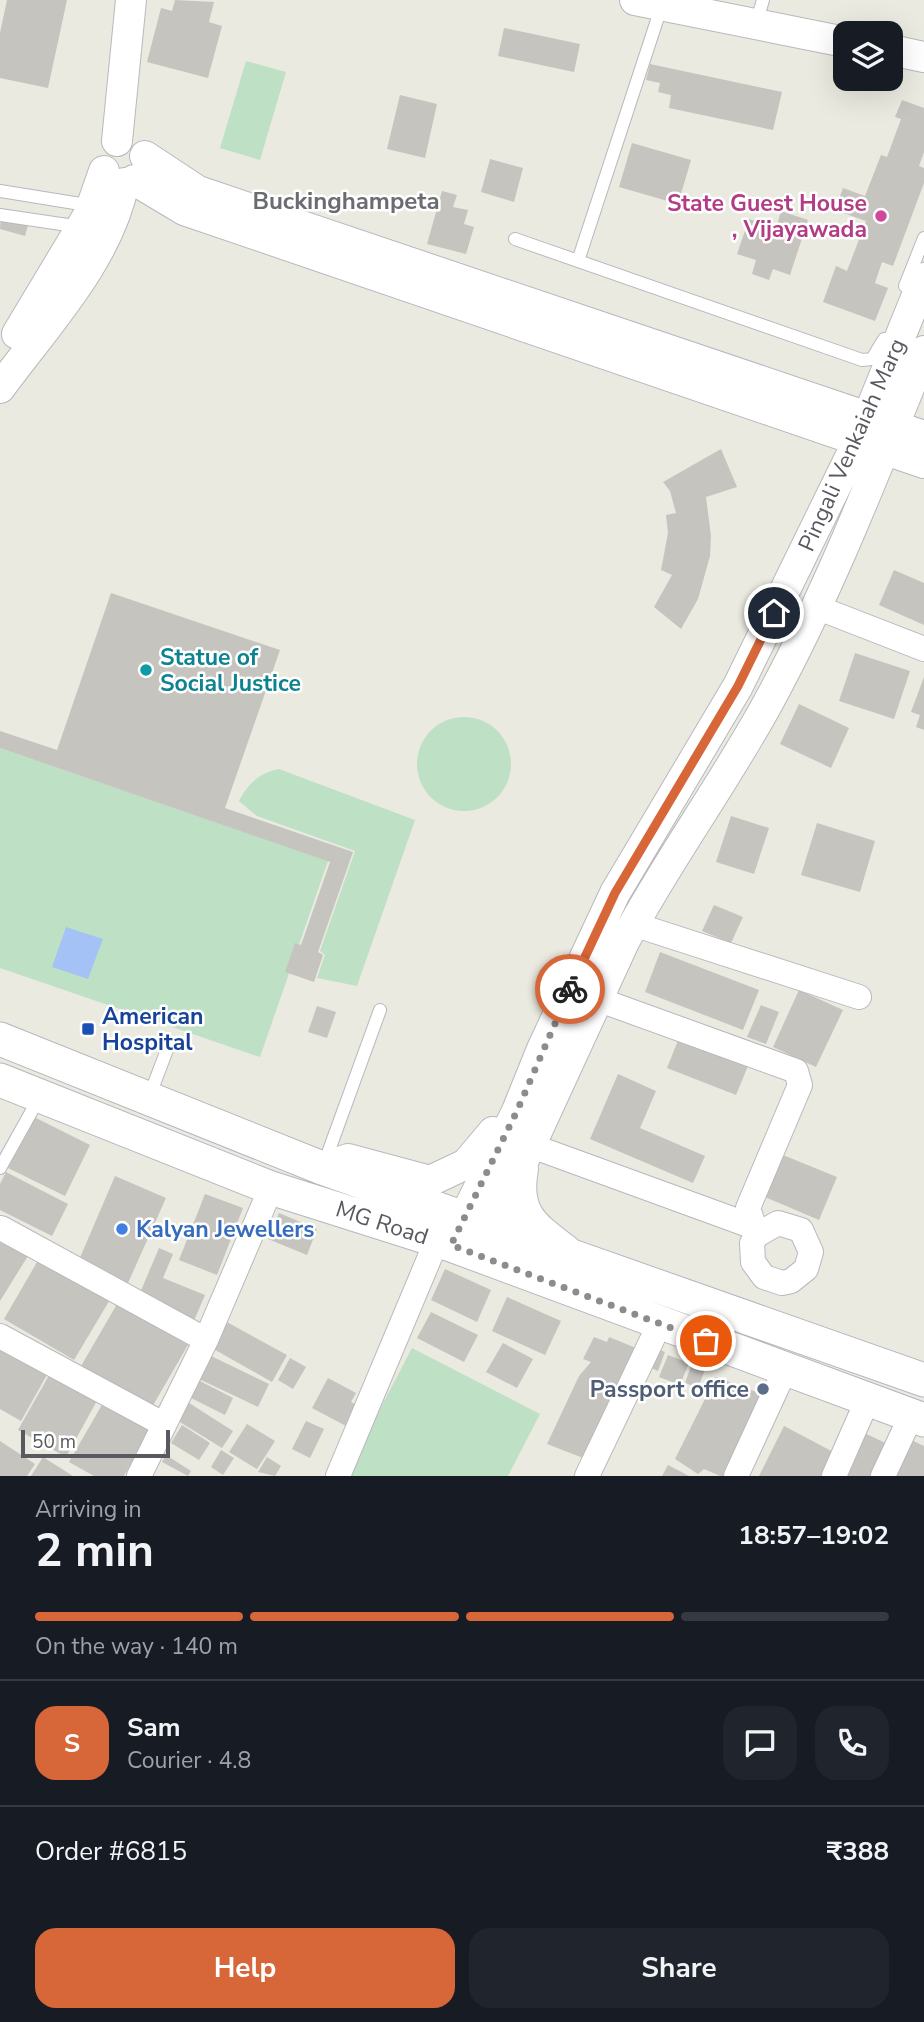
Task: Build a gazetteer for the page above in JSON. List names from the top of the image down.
{
  "streets": {
    "main road": ["MG Road"],
    "street": ["Pingali Venkaiah Marg"]
  },
  "crossings": [
    ["Pingali Venkaiah Marg", "MG Road"]
  ],
  "districts": ["Buckinghampeta"],
  "places": {
    "other": [
      "State Guest House , Vijayawada",
      "Statue of Social Justice",
      "Kalyan Jewellers",
      "Passport office"
    ],
    "transit": ["American Hospital"]
  },
  "scale_bar": "50 m",
  "page": {
    "scale": "50 m",
    "heading": ["2 min", "Arriving in", "18:57–19:02"],
    "panel": [
      "Sam",
      "Courier · 4.8",
      "Order #6815",
      "₹388"
    ],
    "bar": "On the way · 140 m",
    "round": "S",
    "buttons": ["Help", "Share"]
  }
}
